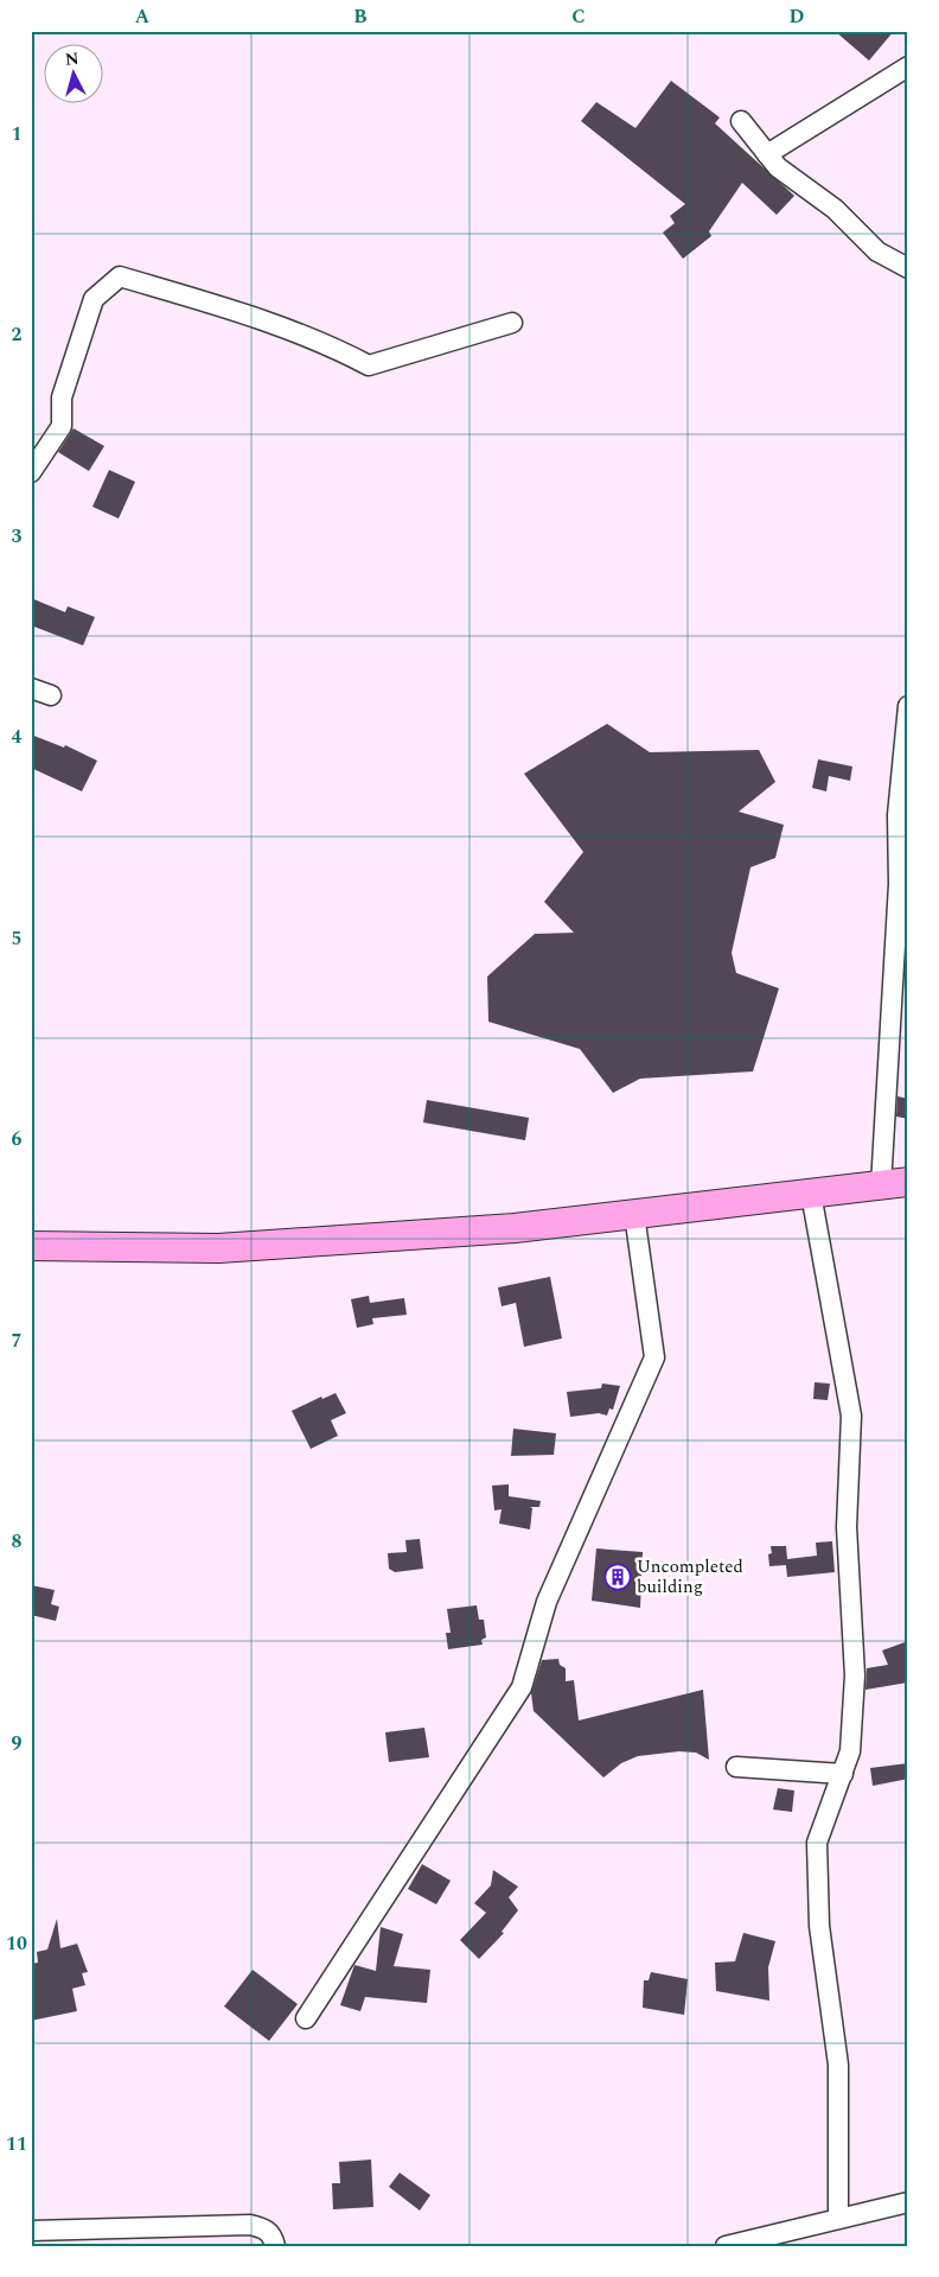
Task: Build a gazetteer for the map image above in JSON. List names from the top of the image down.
{
  "places": {
    "building": ["Uncompleted building"]
  },
  "north": "top",
  "grid": {
    "columns": [
      "A",
      "B",
      "C",
      "D"
    ],
    "rows": [
      "1",
      "2",
      "3",
      "4",
      "5",
      "6",
      "7",
      "8",
      "9",
      "10",
      "11"
    ]
  }
}
